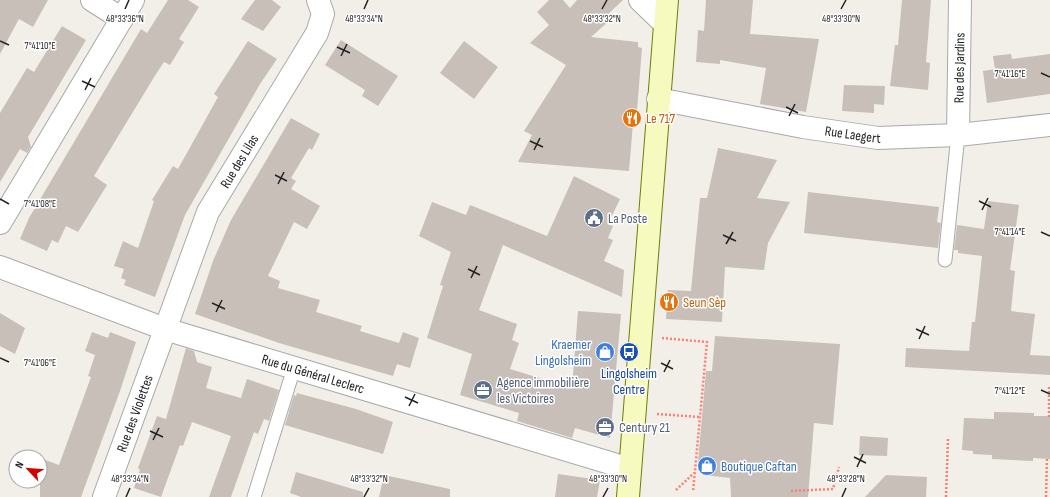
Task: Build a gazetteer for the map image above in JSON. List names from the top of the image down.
{
  "streets": {
    "street": [
      "Rue des Jardins",
      "Rue Laegert",
      "Rue des Lilas",
      "Rue du Général Leclerc",
      "Rue des Violettes"
    ]
  },
  "crossings": [
    ["Rue des Jardins", "Rue Laegert"],
    ["Rue des Lilas", "Rue du Général Leclerc"],
    ["Rue des Lilas", "Rue des Violettes"],
    ["Rue du Général Leclerc", "Rue des Violettes"]
  ],
  "places": {
    "restaurant": ["Le 717", "Seun Sèp"],
    "public building": ["La Poste"],
    "shop": ["Kraemer Lingolsheim", "Boutique Caftan"],
    "bus stop": ["Lingolsheim Centre"],
    "office": ["Agence immobilière les Victoires", "Century 21"]
  },
  "north": "top left",
  "coordinates": [
    "48°33'36\"N",
    "48°33'34\"N",
    "48°33'32\"N",
    "48°33'30\"N",
    "7°41'10\"E",
    "7°41'16\"E",
    "7°41'08\"E",
    "7°41'14\"E",
    "7°41'06\"E",
    "7°41'12\"E",
    "48°33'28\"N"
  ]
}
